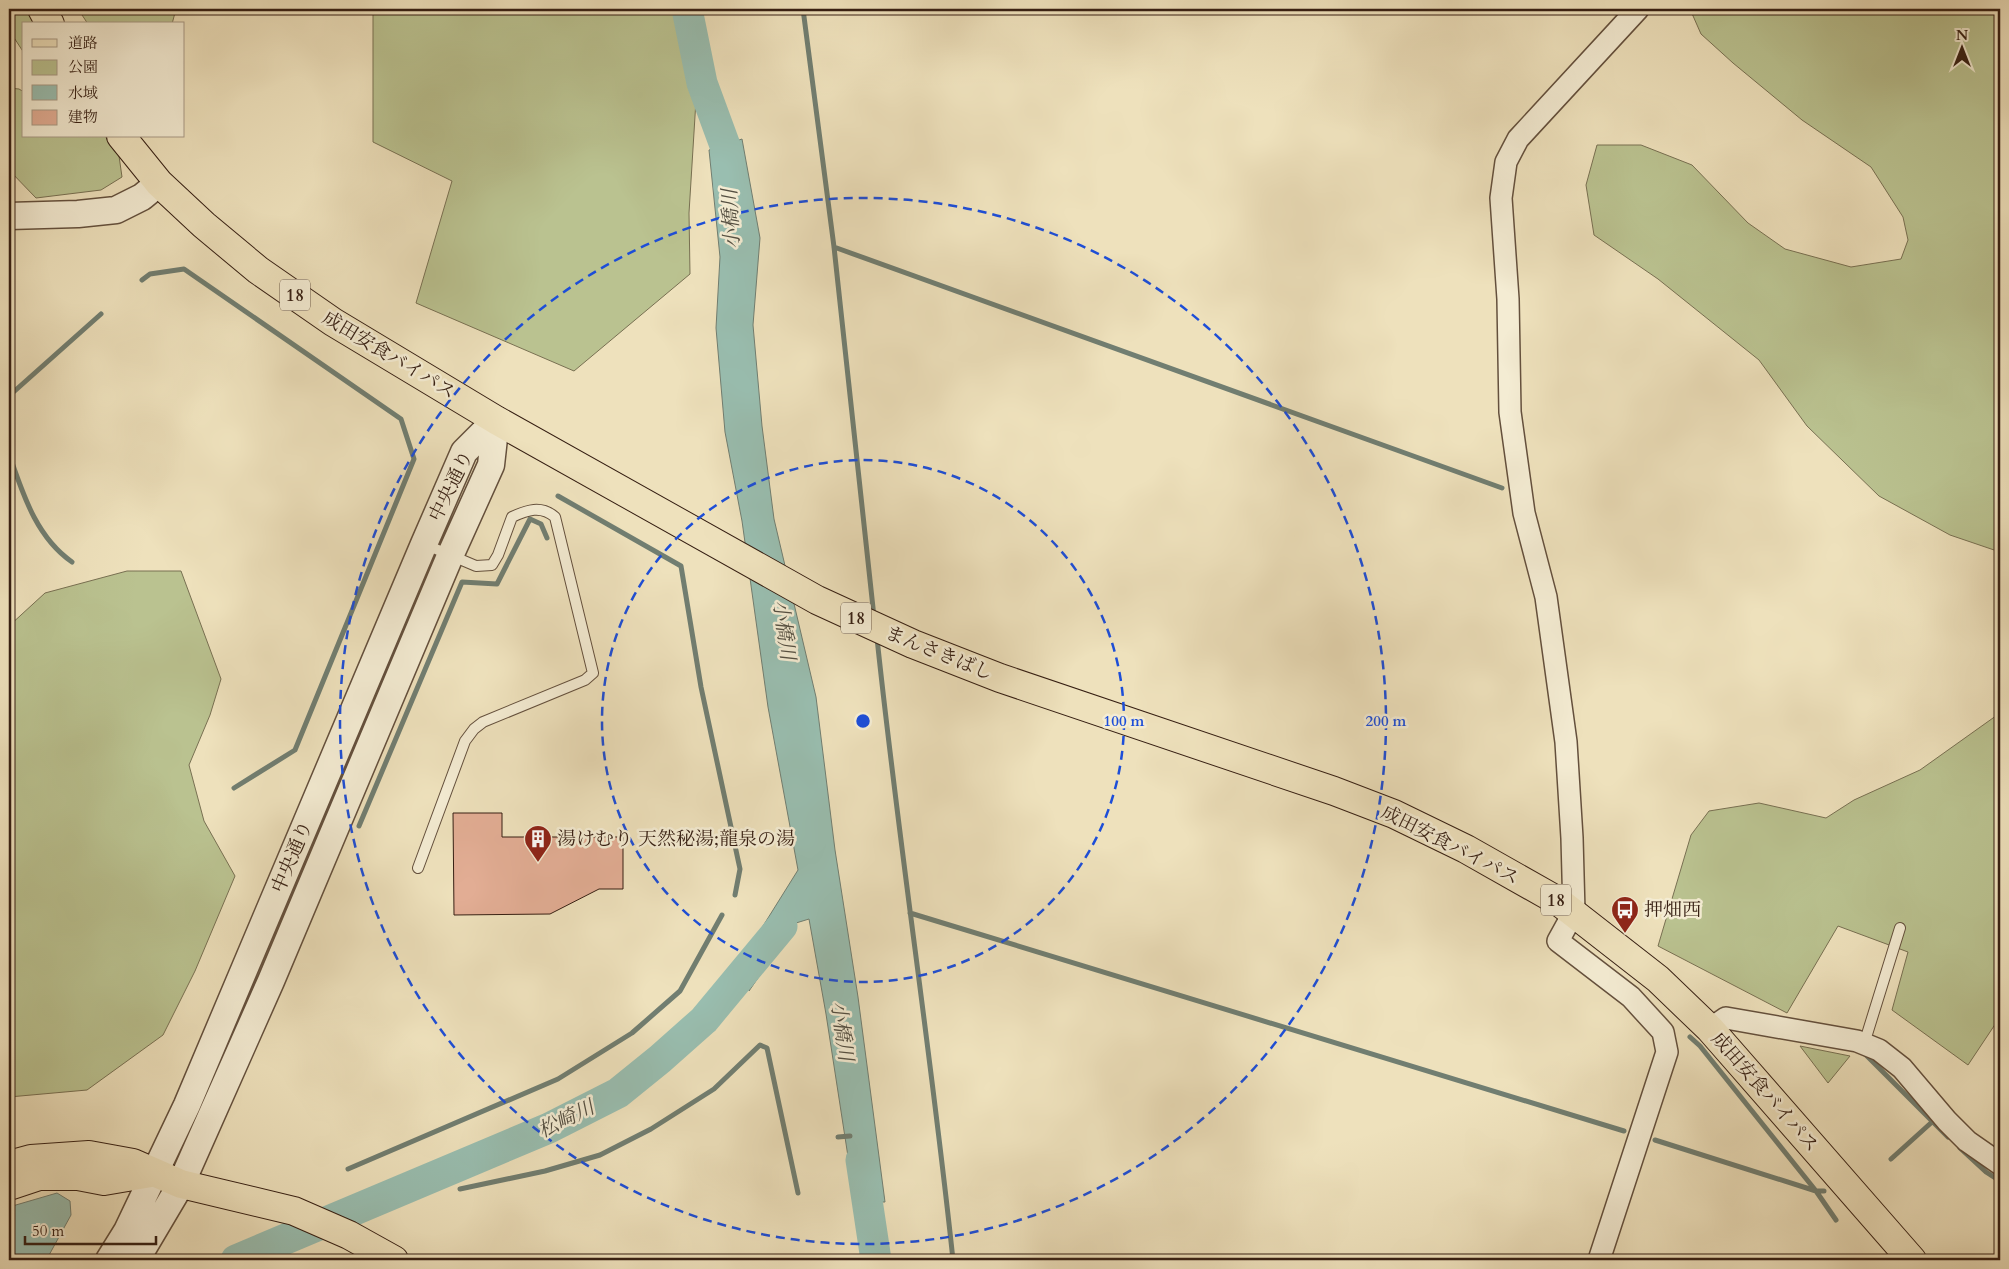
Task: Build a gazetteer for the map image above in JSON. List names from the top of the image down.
{
  "streets": {
    "main road": ["18", "成田安食バイパス", "まんさきばし"],
    "street": ["中央通り"]
  },
  "crossings": [
    ["成田安食バイパス", "中央通り"],
    ["成田安食バイパス", "まんさきばし"]
  ],
  "water": ["小橋川", "松崎川"],
  "places": {
    "building": ["湯けむり 天然秘湯;龍泉の湯"],
    "bus stop": ["押畑西"]
  },
  "legend": [
    "道路",
    "公園",
    "水域",
    "建物"
  ],
  "scale_bar": "50 m",
  "north": "top",
  "rings": ["100 m", "200 m"]
}
